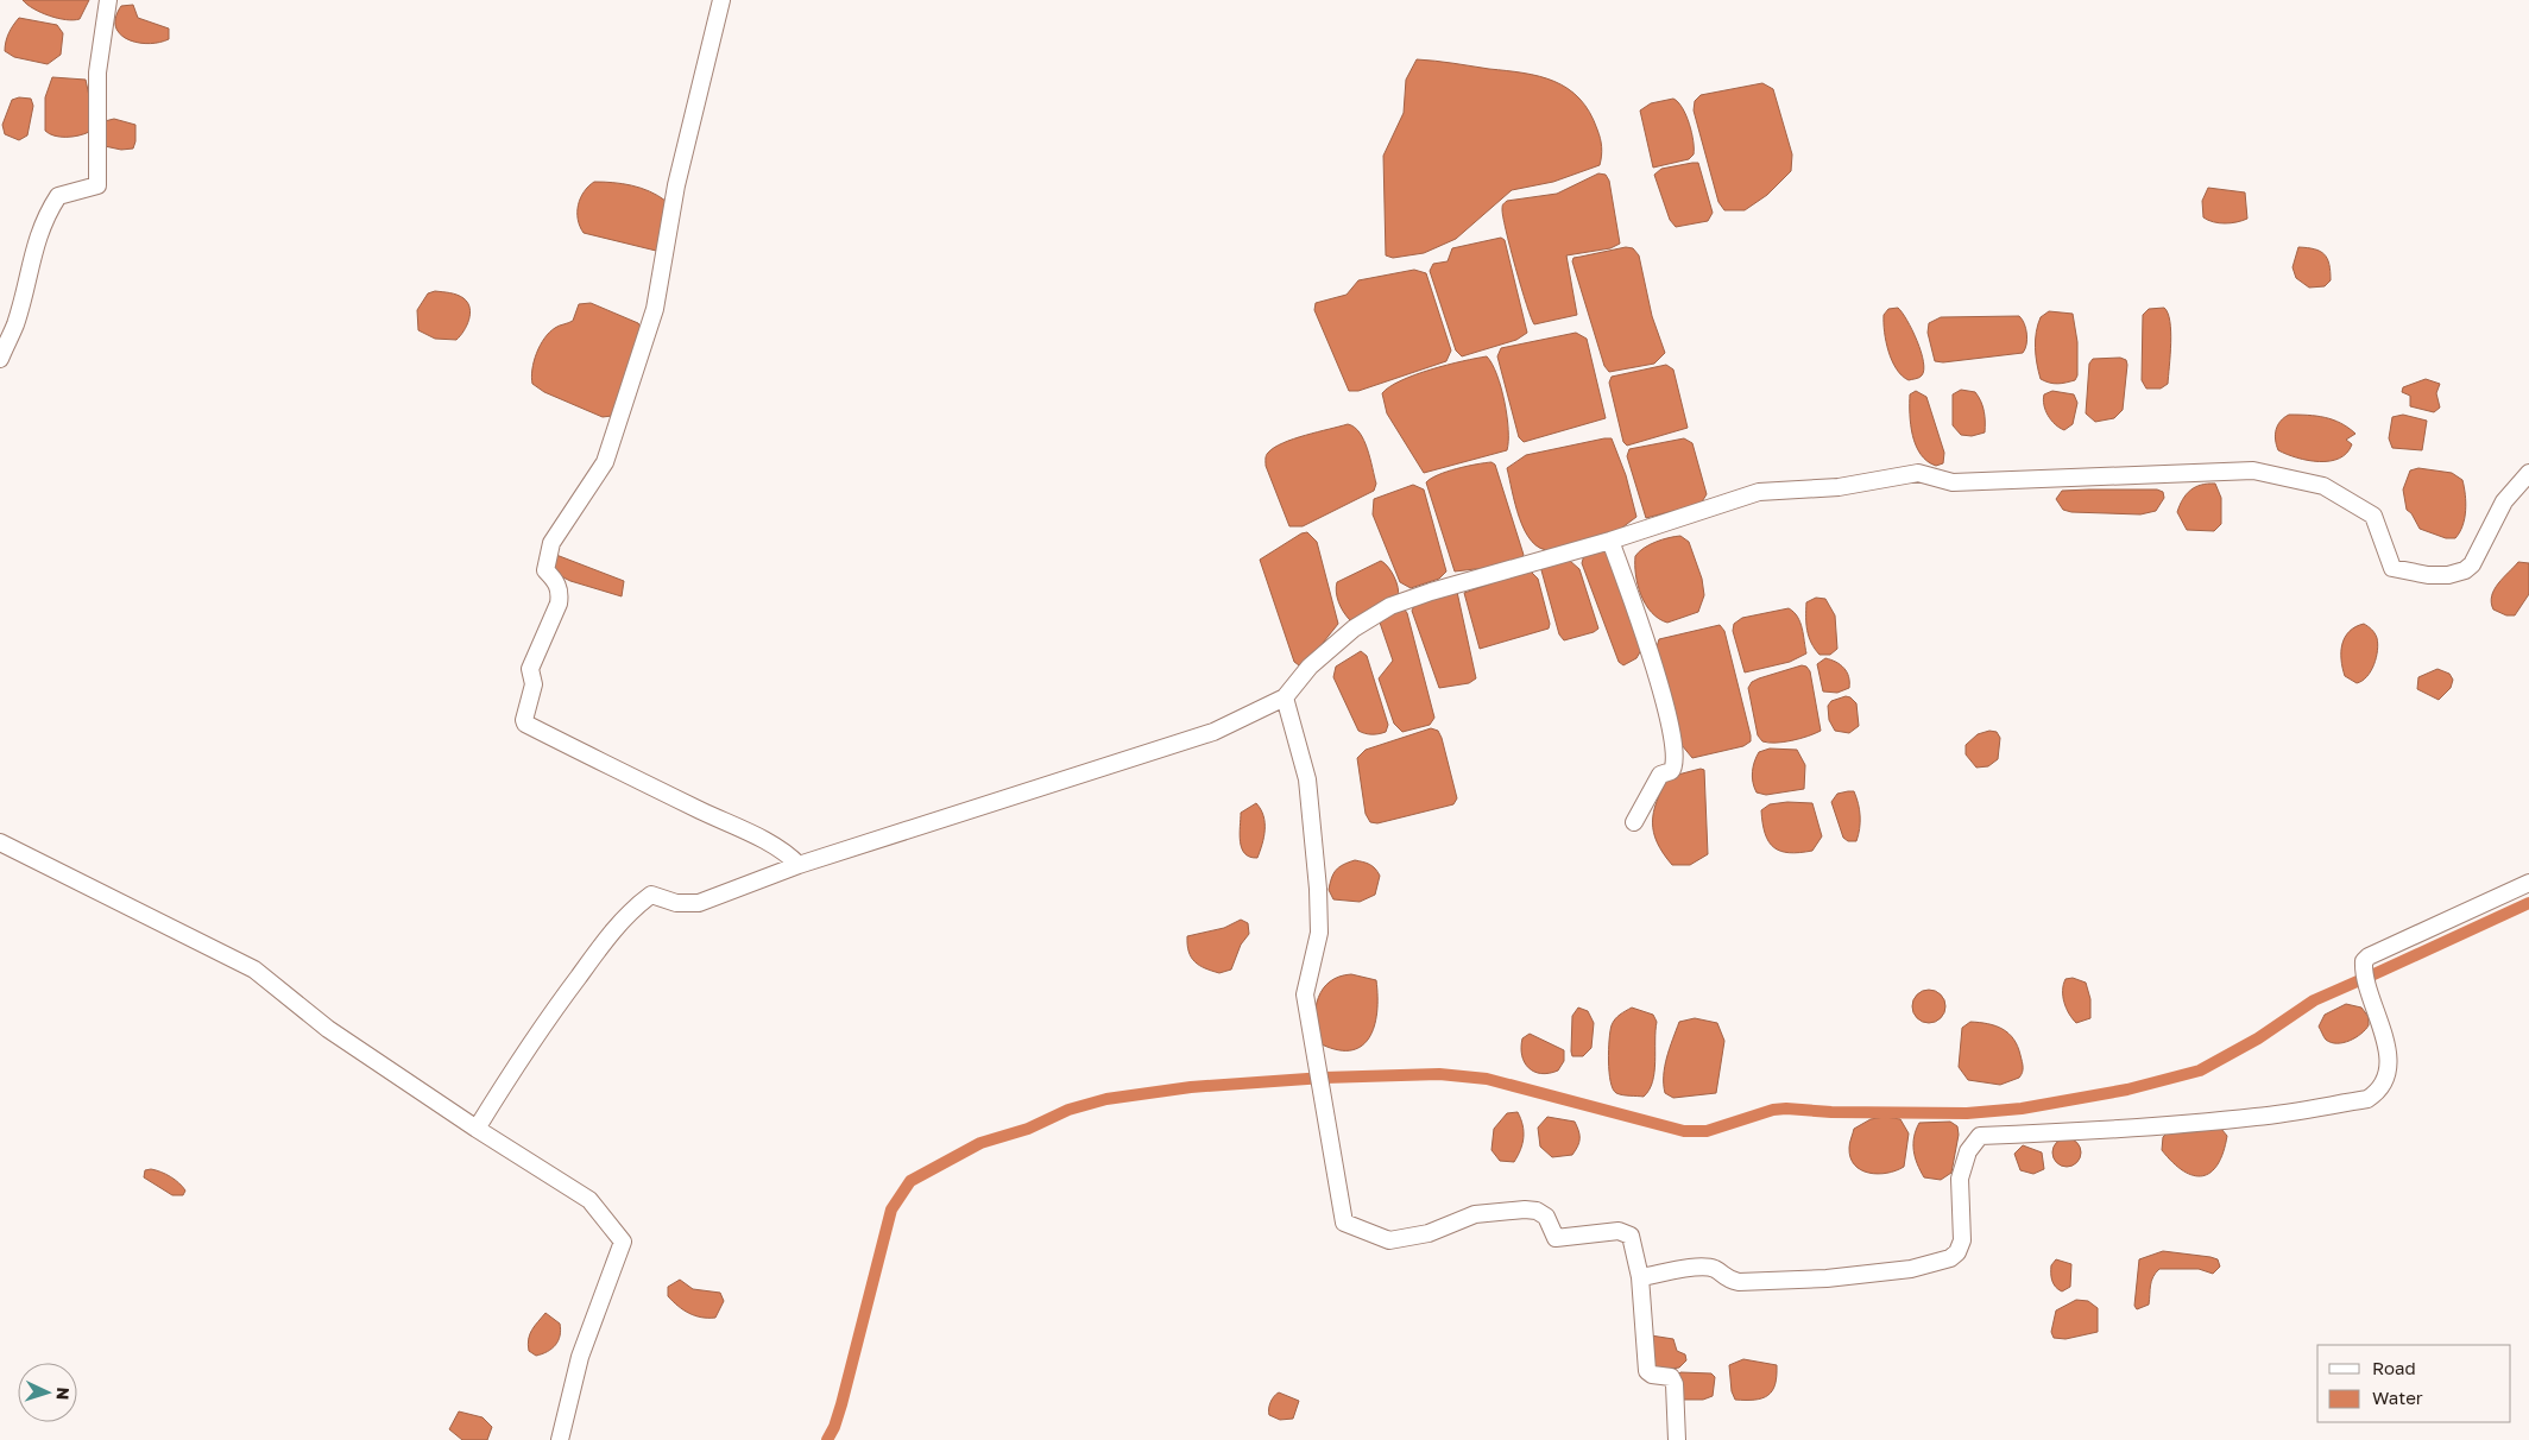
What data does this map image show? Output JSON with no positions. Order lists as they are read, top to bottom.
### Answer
{
  "legend": ["Road", "Water"],
  "north": "right"
}
